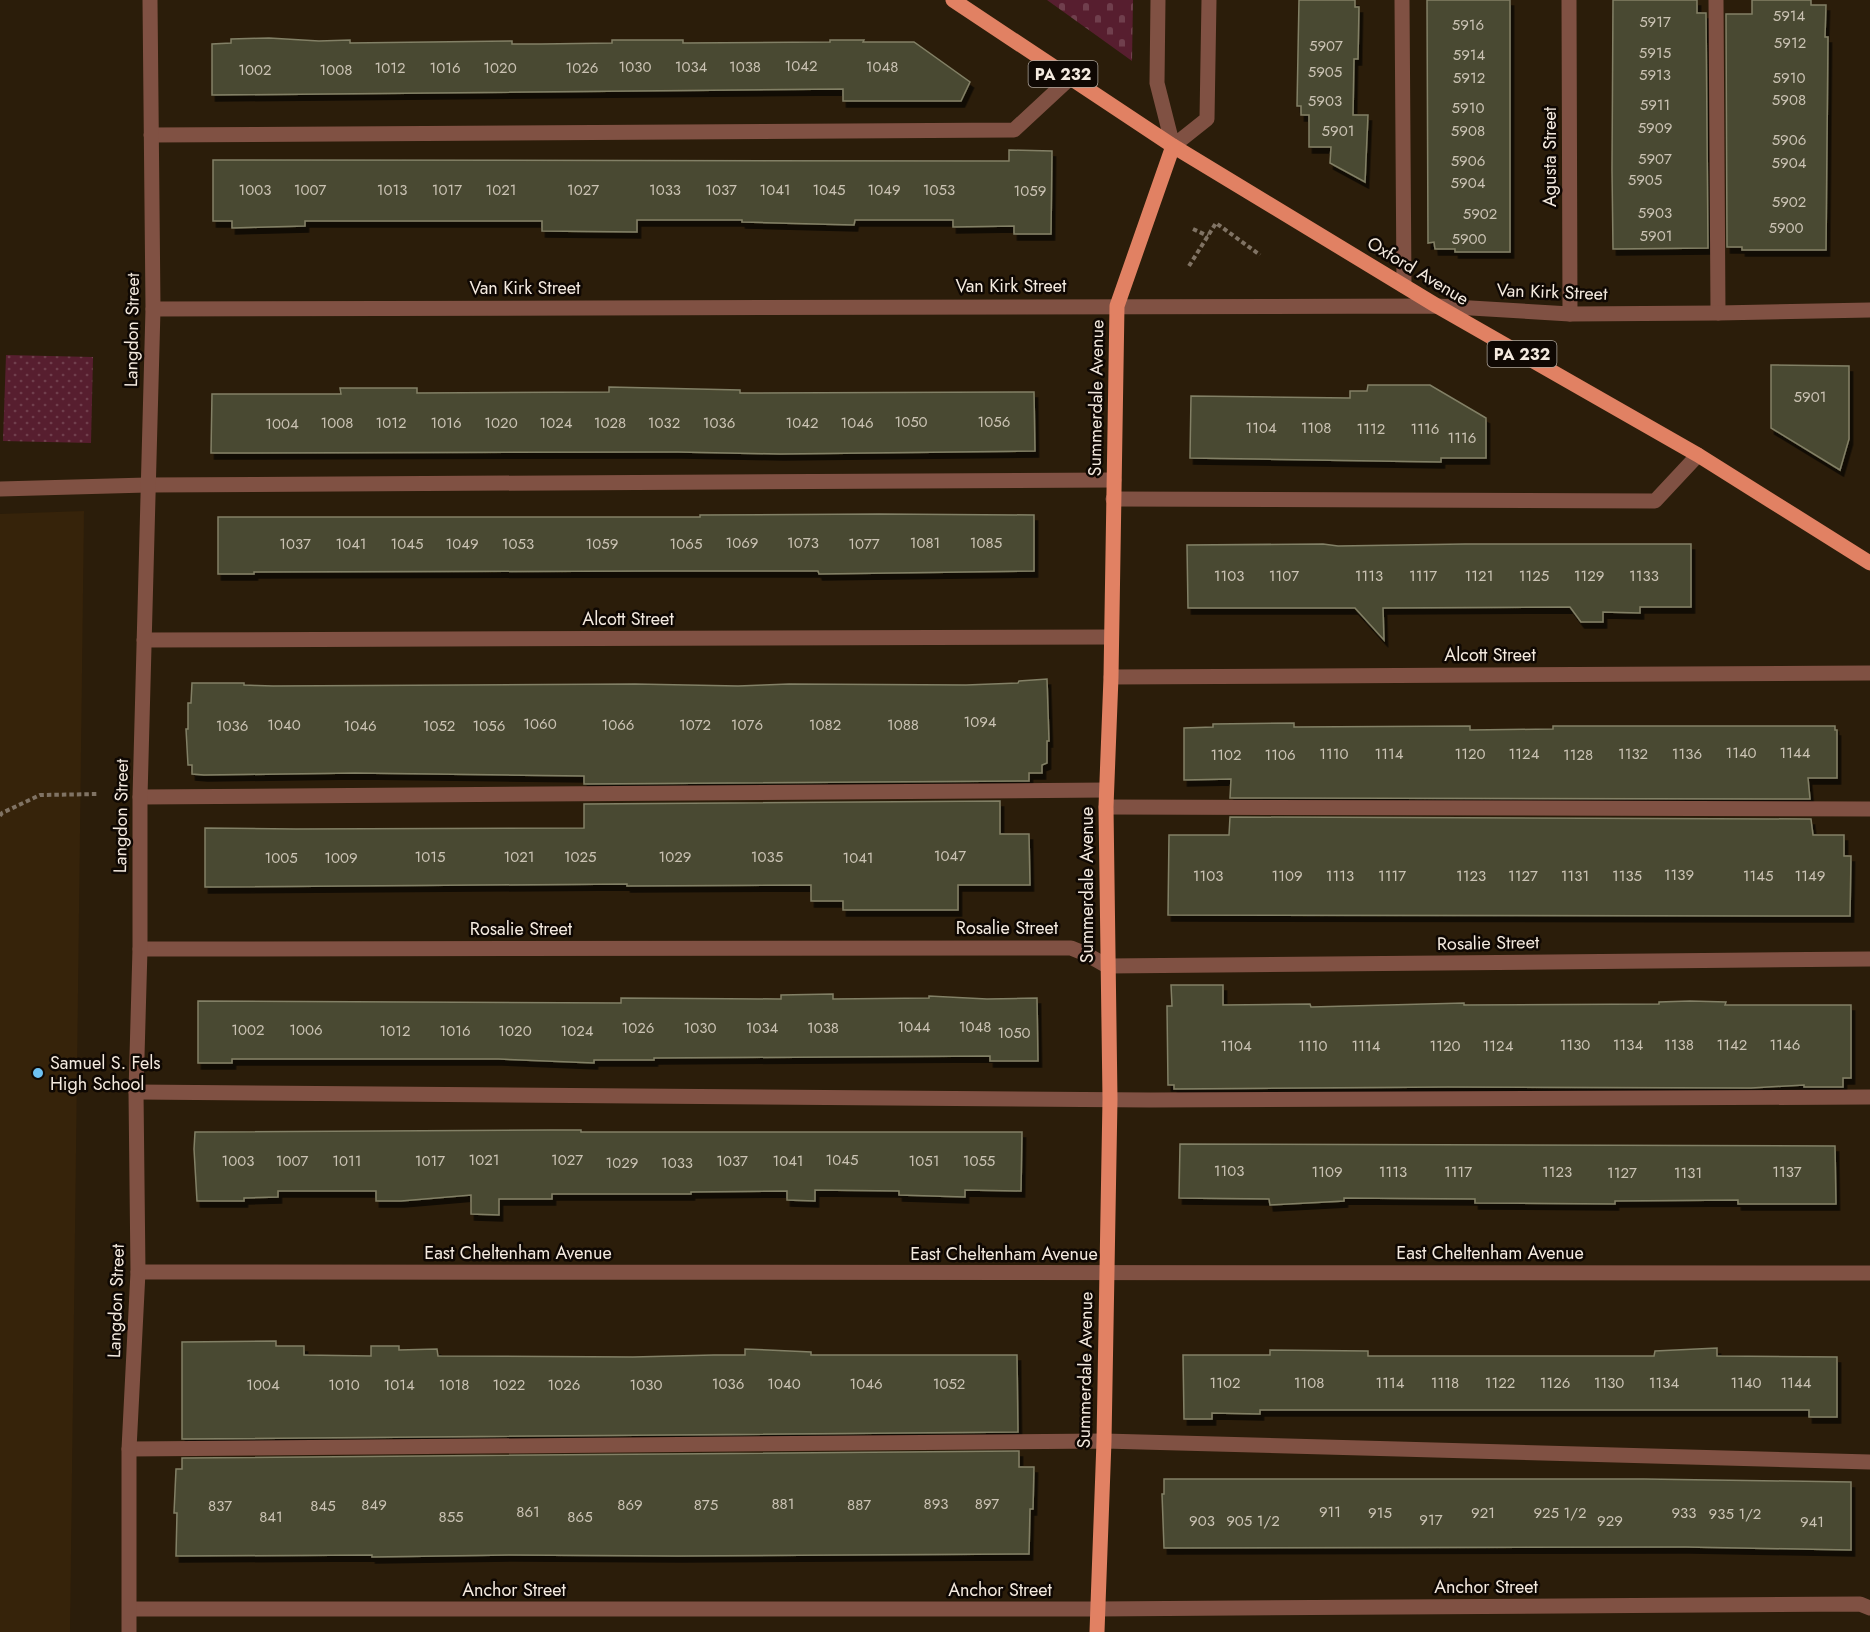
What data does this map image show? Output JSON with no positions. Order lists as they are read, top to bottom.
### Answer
{
  "streets": {
    "main road": ["PA 232", "Oxford Avenue", "Summerdale Avenue"],
    "street": [
      "Agusta Street",
      "Van Kirk Street",
      "Langdon Street",
      "Alcott Street",
      "Rosalie Street",
      "East Cheltenham Avenue",
      "Anchor Street"
    ]
  },
  "crossings": [
    ["Agusta Street", "Van Kirk Street"],
    ["Oxford Avenue", "Van Kirk Street"],
    ["Oxford Avenue", "Summerdale Avenue"],
    ["Van Kirk Street", "Langdon Street"],
    ["Van Kirk Street", "Summerdale Avenue"],
    ["Langdon Street", "Alcott Street"],
    ["Langdon Street", "Rosalie Street"],
    ["Langdon Street", "East Cheltenham Avenue"],
    ["Langdon Street", "Anchor Street"],
    ["Summerdale Avenue", "Alcott Street"],
    ["Summerdale Avenue", "Rosalie Street"],
    ["Summerdale Avenue", "East Cheltenham Avenue"],
    ["Summerdale Avenue", "Anchor Street"]
  ],
  "places": ["Samuel S. Fels High School"],
  "house_numbers": [
    "5914",
    "5917",
    "5916",
    "5912",
    "5907",
    "5915",
    "5914",
    "1042",
    "1030",
    "1034",
    "1038",
    "1048",
    "1012",
    "1016",
    "1020",
    "1026",
    "1002",
    "1008",
    "5905",
    "5913",
    "5912",
    "5910",
    "5908",
    "5903",
    "5911",
    "5910",
    "5909",
    "5901",
    "5908",
    "5906",
    "5907",
    "5906",
    "5904",
    "5905",
    "5904",
    "1003",
    "1007",
    "1013",
    "1017",
    "1021",
    "1027",
    "1033",
    "1037",
    "1041",
    "1045",
    "1049",
    "1053",
    "1059",
    "5902",
    "5903",
    "5902",
    "5900",
    "5901",
    "5900",
    "5901",
    "1050",
    "1056",
    "1008",
    "1012",
    "1016",
    "1020",
    "1024",
    "1028",
    "1032",
    "1036",
    "1042",
    "1046",
    "1004",
    "1104",
    "1108",
    "1112",
    "1116",
    "1116",
    "1069",
    "1073",
    "1081",
    "1085",
    "1037",
    "1041",
    "1045",
    "1049",
    "1053",
    "1059",
    "1065",
    "1077",
    "1103",
    "1107",
    "1113",
    "1117",
    "1121",
    "1125",
    "1129",
    "1133",
    "1094",
    "1060",
    "1040",
    "1066",
    "1072",
    "1076",
    "1082",
    "1088",
    "1036",
    "1046",
    "1052",
    "1056",
    "1140",
    "1144",
    "1110",
    "1114",
    "1120",
    "1124",
    "1132",
    "1136",
    "1102",
    "1106",
    "1128",
    "1047",
    "1015",
    "1021",
    "1025",
    "1029",
    "1035",
    "1005",
    "1009",
    "1041",
    "1139",
    "1103",
    "1109",
    "1113",
    "1117",
    "1123",
    "1127",
    "1131",
    "1135",
    "1145",
    "1149",
    "1044",
    "1048",
    "1026",
    "1030",
    "1034",
    "1038",
    "1002",
    "1006",
    "1012",
    "1016",
    "1020",
    "1024",
    "1050",
    "1130",
    "1134",
    "1138",
    "1142",
    "1146",
    "1104",
    "1110",
    "1114",
    "1120",
    "1124",
    "1021",
    "1027",
    "1045",
    "1003",
    "1007",
    "1011",
    "1017",
    "1037",
    "1041",
    "1051",
    "1055",
    "1029",
    "1033",
    "1103",
    "1109",
    "1113",
    "1117",
    "1123",
    "1137",
    "1127",
    "1131",
    "1102",
    "1108",
    "1114",
    "1118",
    "1122",
    "1126",
    "1130",
    "1134",
    "1140",
    "1144",
    "1036",
    "1040",
    "1046",
    "1052",
    "1004",
    "1010",
    "1014",
    "1018",
    "1022",
    "1026",
    "1030",
    "881",
    "893",
    "897",
    "849",
    "869",
    "875",
    "887",
    "837",
    "845",
    "861",
    "911",
    "915",
    "921",
    "925 1/2",
    "933",
    "935 1/2",
    "841",
    "855",
    "865",
    "917",
    "903",
    "905 1/2",
    "929",
    "941"
  ]
}
